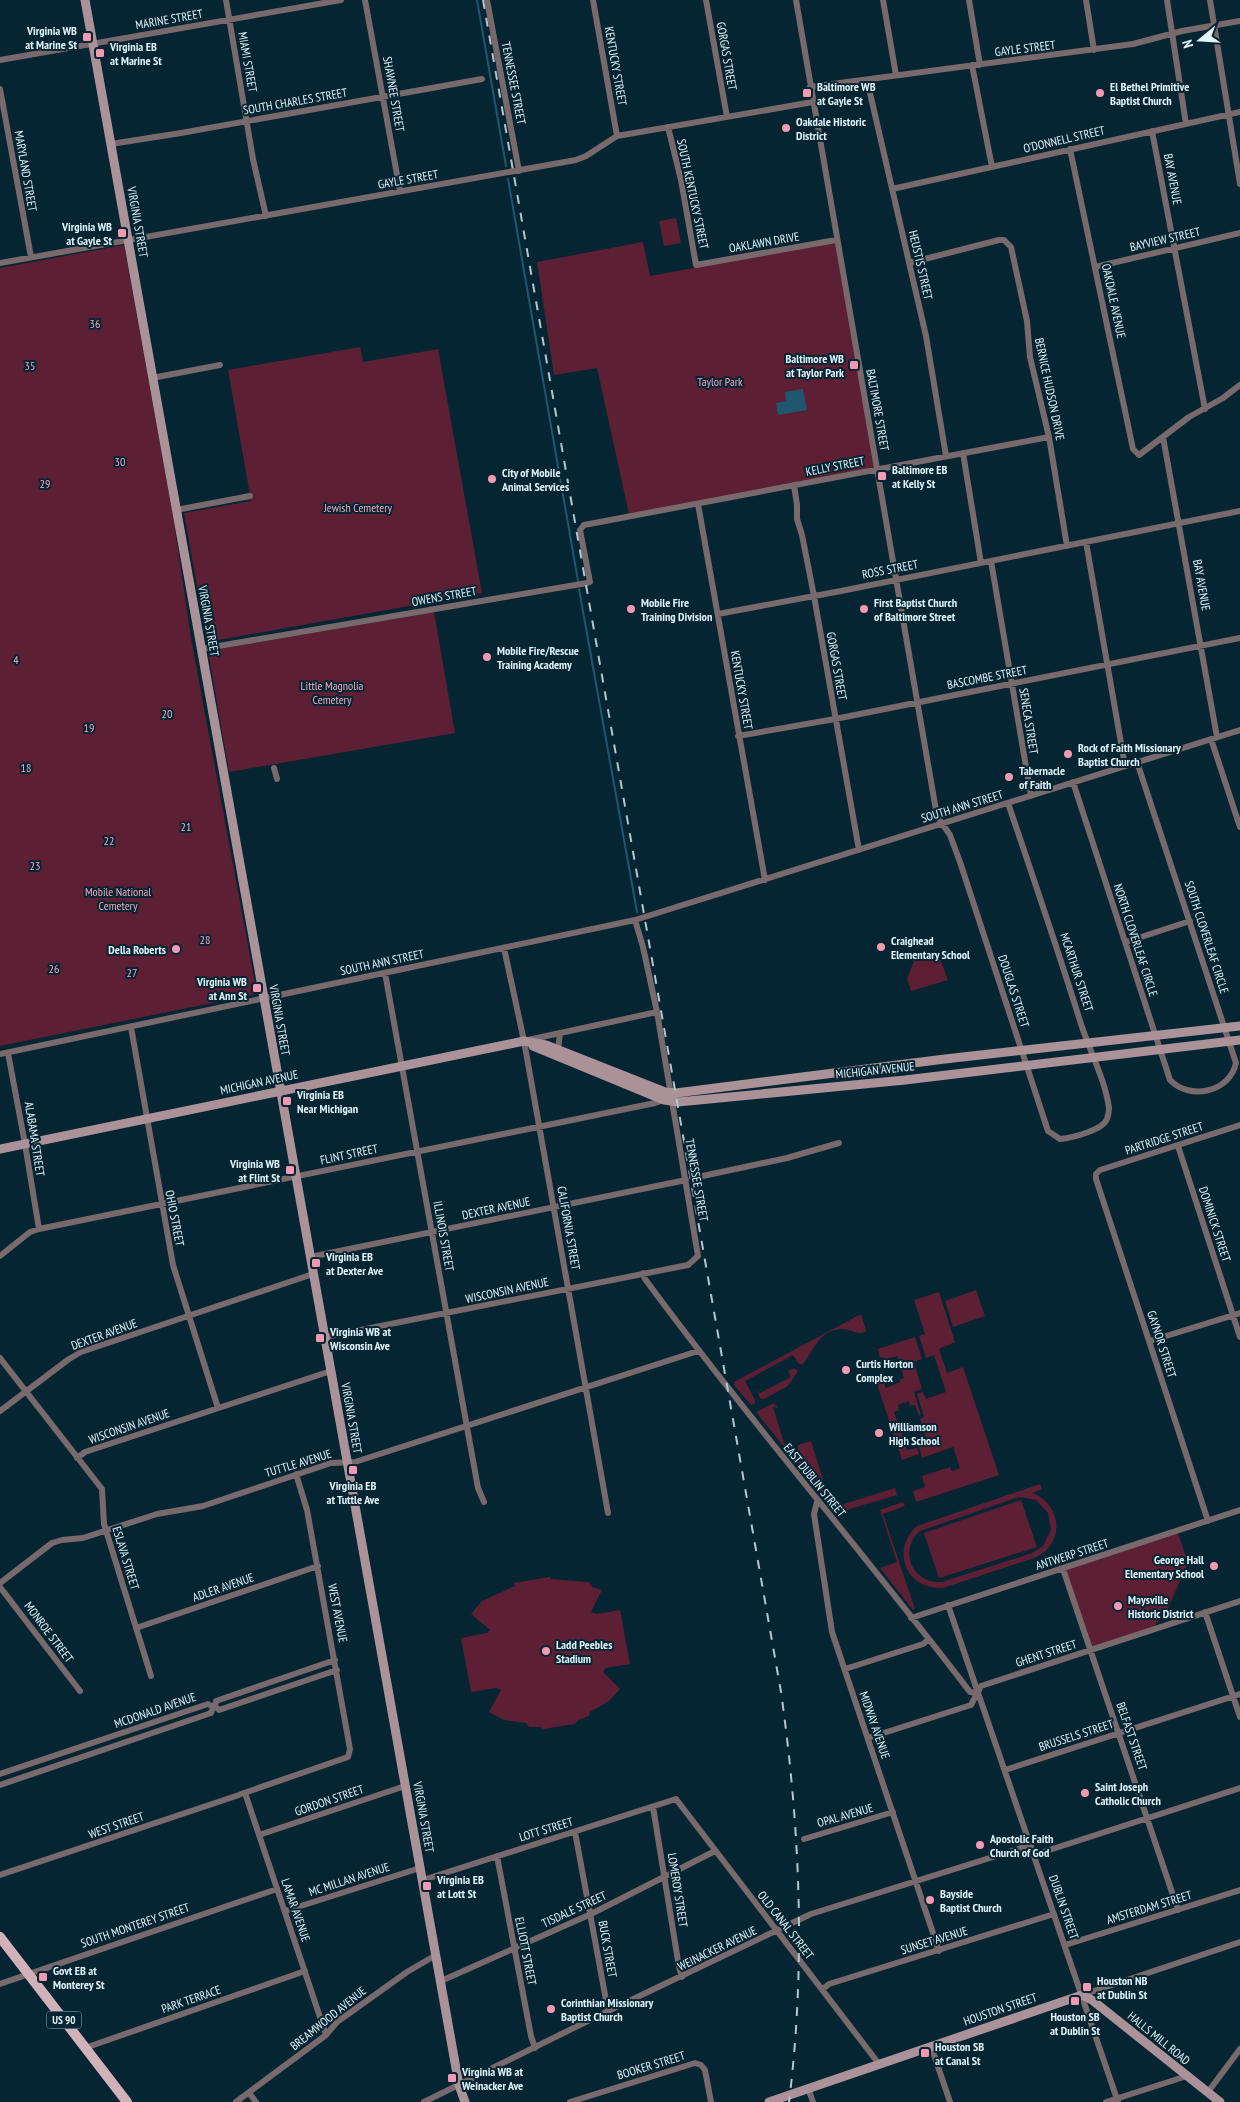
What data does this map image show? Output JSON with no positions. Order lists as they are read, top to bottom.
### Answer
{
  "streets": {
    "main road": ["US 90"],
    "street": [
      "MARINE STREET",
      "GAYLE STREET",
      "GORGAS STREET",
      "MIAMI STREET",
      "KENTUCKY STREET",
      "TENNESSEE STREET",
      "SHAWNEE STREET",
      "SOUTH CHARLES STREET",
      "O'DONNELL STREET",
      "MARYLAND STREET",
      "BAY AVENUE",
      "SOUTH KENTUCKY STREET",
      "VIRGINIA STREET",
      "BAYVIEW STREET",
      "OAKLAWN DRIVE",
      "HEUSTIS STREET",
      "OAKDALE AVENUE",
      "BERNICE HUDSON DRIVE",
      "BALTIMORE STREET",
      "KELLY STREET",
      "ROSS STREET",
      "OWENS STREET",
      "BASCOMBE STREET",
      "SENECA STREET",
      "SOUTH ANN STREET",
      "SOUTH CLOVERLEAF CIRCLE",
      "NORTH CLOVERLEAF CIRCLE",
      "MCARTHUR STREET",
      "DOUGLAS STREET",
      "MICHIGAN AVENUE",
      "PARTRIDGE STREET",
      "ALABAMA STREET",
      "FLINT STREET",
      "DEXTER AVENUE",
      "OHIO STREET",
      "DOMINICK STREET",
      "CALIFORNIA STREET",
      "ILLINOIS STREET",
      "WISCONSIN AVENUE",
      "GAYNOR STREET",
      "TUTTLE AVENUE",
      "EAST DUBLIN STREET",
      "ANTWERP STREET",
      "ESLAVA STREET",
      "ADLER AVENUE",
      "WEST AVENUE",
      "MONROE STREET",
      "GHENT STREET",
      "MCDONALD AVENUE",
      "MIDWAY AVENUE",
      "BRUSSELS STREET",
      "BELFAST STREET",
      "GORDON STREET",
      "OPAL AVENUE",
      "WEST STREET",
      "LOTT STREET",
      "MC MILLAN AVENUE",
      "LOMEROY STREET",
      "DUBLIN STREET",
      "AMSTERDAM STREET",
      "TISDALE STREET",
      "LAMAR AVENUE",
      "SOUTH MONTEREY STREET",
      "OLD CANAL STREET",
      "SUNSET AVENUE",
      "WEINACKER AVENUE",
      "BUCK STREET",
      "ELLIOTT STREET",
      "PARK TERRACE",
      "HOUSTON STREET",
      "BREAMWOOD AVENUE",
      "HALLS MILL ROAD",
      "BOOKER STREET"
    ]
  },
  "crossings": [
    ["MARINE STREET", "MIAMI STREET"],
    ["MARINE STREET", "VIRGINIA STREET"],
    ["GAYLE STREET", "GORGAS STREET"],
    ["GAYLE STREET", "MIAMI STREET"],
    ["GAYLE STREET", "KENTUCKY STREET"],
    ["GAYLE STREET", "TENNESSEE STREET"],
    ["GAYLE STREET", "SHAWNEE STREET"],
    ["GAYLE STREET", "MARYLAND STREET"],
    ["GAYLE STREET", "SOUTH KENTUCKY STREET"],
    ["GAYLE STREET", "VIRGINIA STREET"],
    ["GAYLE STREET", "HEUSTIS STREET"],
    ["GAYLE STREET", "BALTIMORE STREET"],
    ["GORGAS STREET", "KELLY STREET"],
    ["GORGAS STREET", "ROSS STREET"],
    ["GORGAS STREET", "BASCOMBE STREET"],
    ["GORGAS STREET", "SOUTH ANN STREET"],
    ["MIAMI STREET", "SOUTH CHARLES STREET"],
    ["KENTUCKY STREET", "KELLY STREET"],
    ["KENTUCKY STREET", "ROSS STREET"],
    ["KENTUCKY STREET", "BASCOMBE STREET"],
    ["KENTUCKY STREET", "SOUTH ANN STREET"],
    ["TENNESSEE STREET", "SOUTH ANN STREET"],
    ["TENNESSEE STREET", "MICHIGAN AVENUE"],
    ["TENNESSEE STREET", "FLINT STREET"],
    ["TENNESSEE STREET", "DEXTER AVENUE"],
    ["TENNESSEE STREET", "WISCONSIN AVENUE"],
    ["SHAWNEE STREET", "SOUTH CHARLES STREET"],
    ["SOUTH CHARLES STREET", "VIRGINIA STREET"],
    ["O'DONNELL STREET", "BAY AVENUE"],
    ["O'DONNELL STREET", "HEUSTIS STREET"],
    ["O'DONNELL STREET", "OAKDALE AVENUE"],
    ["BAY AVENUE", "BAYVIEW STREET"],
    ["BAY AVENUE", "OAKDALE AVENUE"],
    ["BAY AVENUE", "BASCOMBE STREET"],
    ["BAY AVENUE", "SOUTH ANN STREET"],
    ["SOUTH KENTUCKY STREET", "OAKLAWN DRIVE"],
    ["VIRGINIA STREET", "OWENS STREET"],
    ["VIRGINIA STREET", "SOUTH ANN STREET"],
    ["VIRGINIA STREET", "MICHIGAN AVENUE"],
    ["VIRGINIA STREET", "FLINT STREET"],
    ["VIRGINIA STREET", "DEXTER AVENUE"],
    ["VIRGINIA STREET", "WISCONSIN AVENUE"],
    ["VIRGINIA STREET", "TUTTLE AVENUE"],
    ["VIRGINIA STREET", "GORDON STREET"],
    ["VIRGINIA STREET", "LOTT STREET"],
    ["VIRGINIA STREET", "MC MILLAN AVENUE"],
    ["VIRGINIA STREET", "TISDALE STREET"],
    ["VIRGINIA STREET", "WEINACKER AVENUE"],
    ["VIRGINIA STREET", "BREAMWOOD AVENUE"],
    ["BAYVIEW STREET", "OAKDALE AVENUE"],
    ["OAKLAWN DRIVE", "BALTIMORE STREET"],
    ["HEUSTIS STREET", "BERNICE HUDSON DRIVE"],
    ["HEUSTIS STREET", "KELLY STREET"],
    ["BERNICE HUDSON DRIVE", "KELLY STREET"],
    ["BERNICE HUDSON DRIVE", "ROSS STREET"],
    ["BALTIMORE STREET", "KELLY STREET"],
    ["BALTIMORE STREET", "ROSS STREET"],
    ["BALTIMORE STREET", "BASCOMBE STREET"],
    ["BALTIMORE STREET", "SOUTH ANN STREET"],
    ["BALTIMORE STREET", "DOUGLAS STREET"],
    ["KELLY STREET", "OWENS STREET"],
    ["ROSS STREET", "SENECA STREET"],
    ["BASCOMBE STREET", "SENECA STREET"],
    ["SENECA STREET", "SOUTH ANN STREET"],
    ["SOUTH ANN STREET", "SOUTH CLOVERLEAF CIRCLE"],
    ["SOUTH ANN STREET", "NORTH CLOVERLEAF CIRCLE"],
    ["SOUTH ANN STREET", "MCARTHUR STREET"],
    ["SOUTH ANN STREET", "DOUGLAS STREET"],
    ["SOUTH ANN STREET", "ALABAMA STREET"],
    ["SOUTH ANN STREET", "OHIO STREET"],
    ["SOUTH ANN STREET", "CALIFORNIA STREET"],
    ["SOUTH ANN STREET", "ILLINOIS STREET"],
    ["SOUTH CLOVERLEAF CIRCLE", "NORTH CLOVERLEAF CIRCLE"],
    ["SOUTH CLOVERLEAF CIRCLE", "MICHIGAN AVENUE"],
    ["NORTH CLOVERLEAF CIRCLE", "MICHIGAN AVENUE"],
    ["MCARTHUR STREET", "DOUGLAS STREET"],
    ["MCARTHUR STREET", "MICHIGAN AVENUE"],
    ["DOUGLAS STREET", "MICHIGAN AVENUE"],
    ["MICHIGAN AVENUE", "ALABAMA STREET"],
    ["MICHIGAN AVENUE", "FLINT STREET"],
    ["MICHIGAN AVENUE", "OHIO STREET"],
    ["MICHIGAN AVENUE", "CALIFORNIA STREET"],
    ["MICHIGAN AVENUE", "ILLINOIS STREET"],
    ["PARTRIDGE STREET", "DOMINICK STREET"],
    ["PARTRIDGE STREET", "GAYNOR STREET"],
    ["ALABAMA STREET", "FLINT STREET"],
    ["FLINT STREET", "OHIO STREET"],
    ["FLINT STREET", "CALIFORNIA STREET"],
    ["FLINT STREET", "ILLINOIS STREET"],
    ["DEXTER AVENUE", "OHIO STREET"],
    ["DEXTER AVENUE", "CALIFORNIA STREET"],
    ["DEXTER AVENUE", "ILLINOIS STREET"],
    ["DEXTER AVENUE", "ESLAVA STREET"],
    ["OHIO STREET", "WISCONSIN AVENUE"],
    ["CALIFORNIA STREET", "WISCONSIN AVENUE"],
    ["CALIFORNIA STREET", "TUTTLE AVENUE"],
    ["ILLINOIS STREET", "WISCONSIN AVENUE"],
    ["ILLINOIS STREET", "TUTTLE AVENUE"],
    ["WISCONSIN AVENUE", "EAST DUBLIN STREET"],
    ["WISCONSIN AVENUE", "ESLAVA STREET"],
    ["GAYNOR STREET", "ANTWERP STREET"],
    ["TUTTLE AVENUE", "EAST DUBLIN STREET"],
    ["TUTTLE AVENUE", "ESLAVA STREET"],
    ["TUTTLE AVENUE", "WEST AVENUE"],
    ["TUTTLE AVENUE", "MONROE STREET"],
    ["EAST DUBLIN STREET", "ANTWERP STREET"],
    ["EAST DUBLIN STREET", "GHENT STREET"],
    ["EAST DUBLIN STREET", "MIDWAY AVENUE"],
    ["EAST DUBLIN STREET", "DUBLIN STREET"],
    ["ANTWERP STREET", "BELFAST STREET"],
    ["ANTWERP STREET", "DUBLIN STREET"],
    ["ESLAVA STREET", "ADLER AVENUE"],
    ["ADLER AVENUE", "WEST AVENUE"],
    ["WEST AVENUE", "MCDONALD AVENUE"],
    ["WEST AVENUE", "WEST STREET"],
    ["GHENT STREET", "MIDWAY AVENUE"],
    ["GHENT STREET", "BELFAST STREET"],
    ["GHENT STREET", "DUBLIN STREET"],
    ["MIDWAY AVENUE", "OPAL AVENUE"],
    ["MIDWAY AVENUE", "SUNSET AVENUE"],
    ["MIDWAY AVENUE", "WEINACKER AVENUE"],
    ["BRUSSELS STREET", "BELFAST STREET"],
    ["BRUSSELS STREET", "DUBLIN STREET"],
    ["BELFAST STREET", "AMSTERDAM STREET"],
    ["GORDON STREET", "LAMAR AVENUE"],
    ["WEST STREET", "LAMAR AVENUE"],
    ["LOTT STREET", "LOMEROY STREET"],
    ["LOTT STREET", "OLD CANAL STREET"],
    ["LOTT STREET", "BUCK STREET"],
    ["LOTT STREET", "ELLIOTT STREET"],
    ["MC MILLAN AVENUE", "LAMAR AVENUE"],
    ["LOMEROY STREET", "TISDALE STREET"],
    ["LOMEROY STREET", "WEINACKER AVENUE"],
    ["DUBLIN STREET", "AMSTERDAM STREET"],
    ["DUBLIN STREET", "SUNSET AVENUE"],
    ["DUBLIN STREET", "WEINACKER AVENUE"],
    ["DUBLIN STREET", "HOUSTON STREET"],
    ["DUBLIN STREET", "HALLS MILL ROAD"],
    ["TISDALE STREET", "OLD CANAL STREET"],
    ["TISDALE STREET", "BUCK STREET"],
    ["TISDALE STREET", "ELLIOTT STREET"],
    ["LAMAR AVENUE", "SOUTH MONTEREY STREET"],
    ["LAMAR AVENUE", "PARK TERRACE"],
    ["LAMAR AVENUE", "BREAMWOOD AVENUE"],
    ["SOUTH MONTEREY STREET", "US 90"],
    ["OLD CANAL STREET", "SUNSET AVENUE"],
    ["OLD CANAL STREET", "WEINACKER AVENUE"],
    ["OLD CANAL STREET", "HOUSTON STREET"],
    ["WEINACKER AVENUE", "BUCK STREET"],
    ["WEINACKER AVENUE", "ELLIOTT STREET"],
    ["PARK TERRACE", "US 90"],
    ["HOUSTON STREET", "HALLS MILL ROAD"]
  ],
  "parks": [
    "36",
    "35",
    "Taylor Park",
    "30",
    "29",
    "Jewish Cemetery",
    "4",
    "Little Magnolia Cemetery",
    "20",
    "19",
    "18",
    "21",
    "22",
    "23",
    "Mobile National Cemetery",
    "28",
    "26",
    "27"
  ],
  "places": {
    "transit": [
      "Virginia WB at Marine St",
      "Virginia EB at Marine St",
      "Baltimore WB at Gayle St",
      "Virginia WB at Gayle St",
      "Baltimore WB at Taylor Park",
      "Baltimore EB at Kelly St",
      "Virginia WB at Ann St",
      "Virginia EB Near Michigan",
      "Virginia WB at Flint St",
      "Virginia EB at Dexter Ave",
      "Virginia WB at Wisconsin Ave",
      "Virginia EB at Tuttle Ave",
      "Virginia EB at Lott St",
      "Govt EB at Monterey St",
      "Houston NB at Dublin St",
      "Houston SB at Dublin St",
      "Houston SB at Canal St",
      "Virginia WB at Weinacker Ave"
    ],
    "other": [
      "El Bethel Primitive Baptist Church",
      "Oakdale Historic District",
      "City of Mobile Animal Services",
      "Mobile Fire Training Division",
      "First Baptist Church of Baltimore Street",
      "Mobile Fire/Rescue Training Academy",
      "Rock of Faith Missionary Baptist Church",
      "Tabernacle of Faith",
      "Craighead Elementary School",
      "Della Roberts",
      "Curtis Horton Complex",
      "Williamson High School",
      "George Hall Elementary School",
      "Maysville Historic District",
      "Ladd Peebles Stadium",
      "Saint Joseph Catholic Church",
      "Apostolic Faith Church of God",
      "Bayside Baptist Church",
      "Corinthian Missionary Baptist Church"
    ]
  },
  "north": "left"
}
